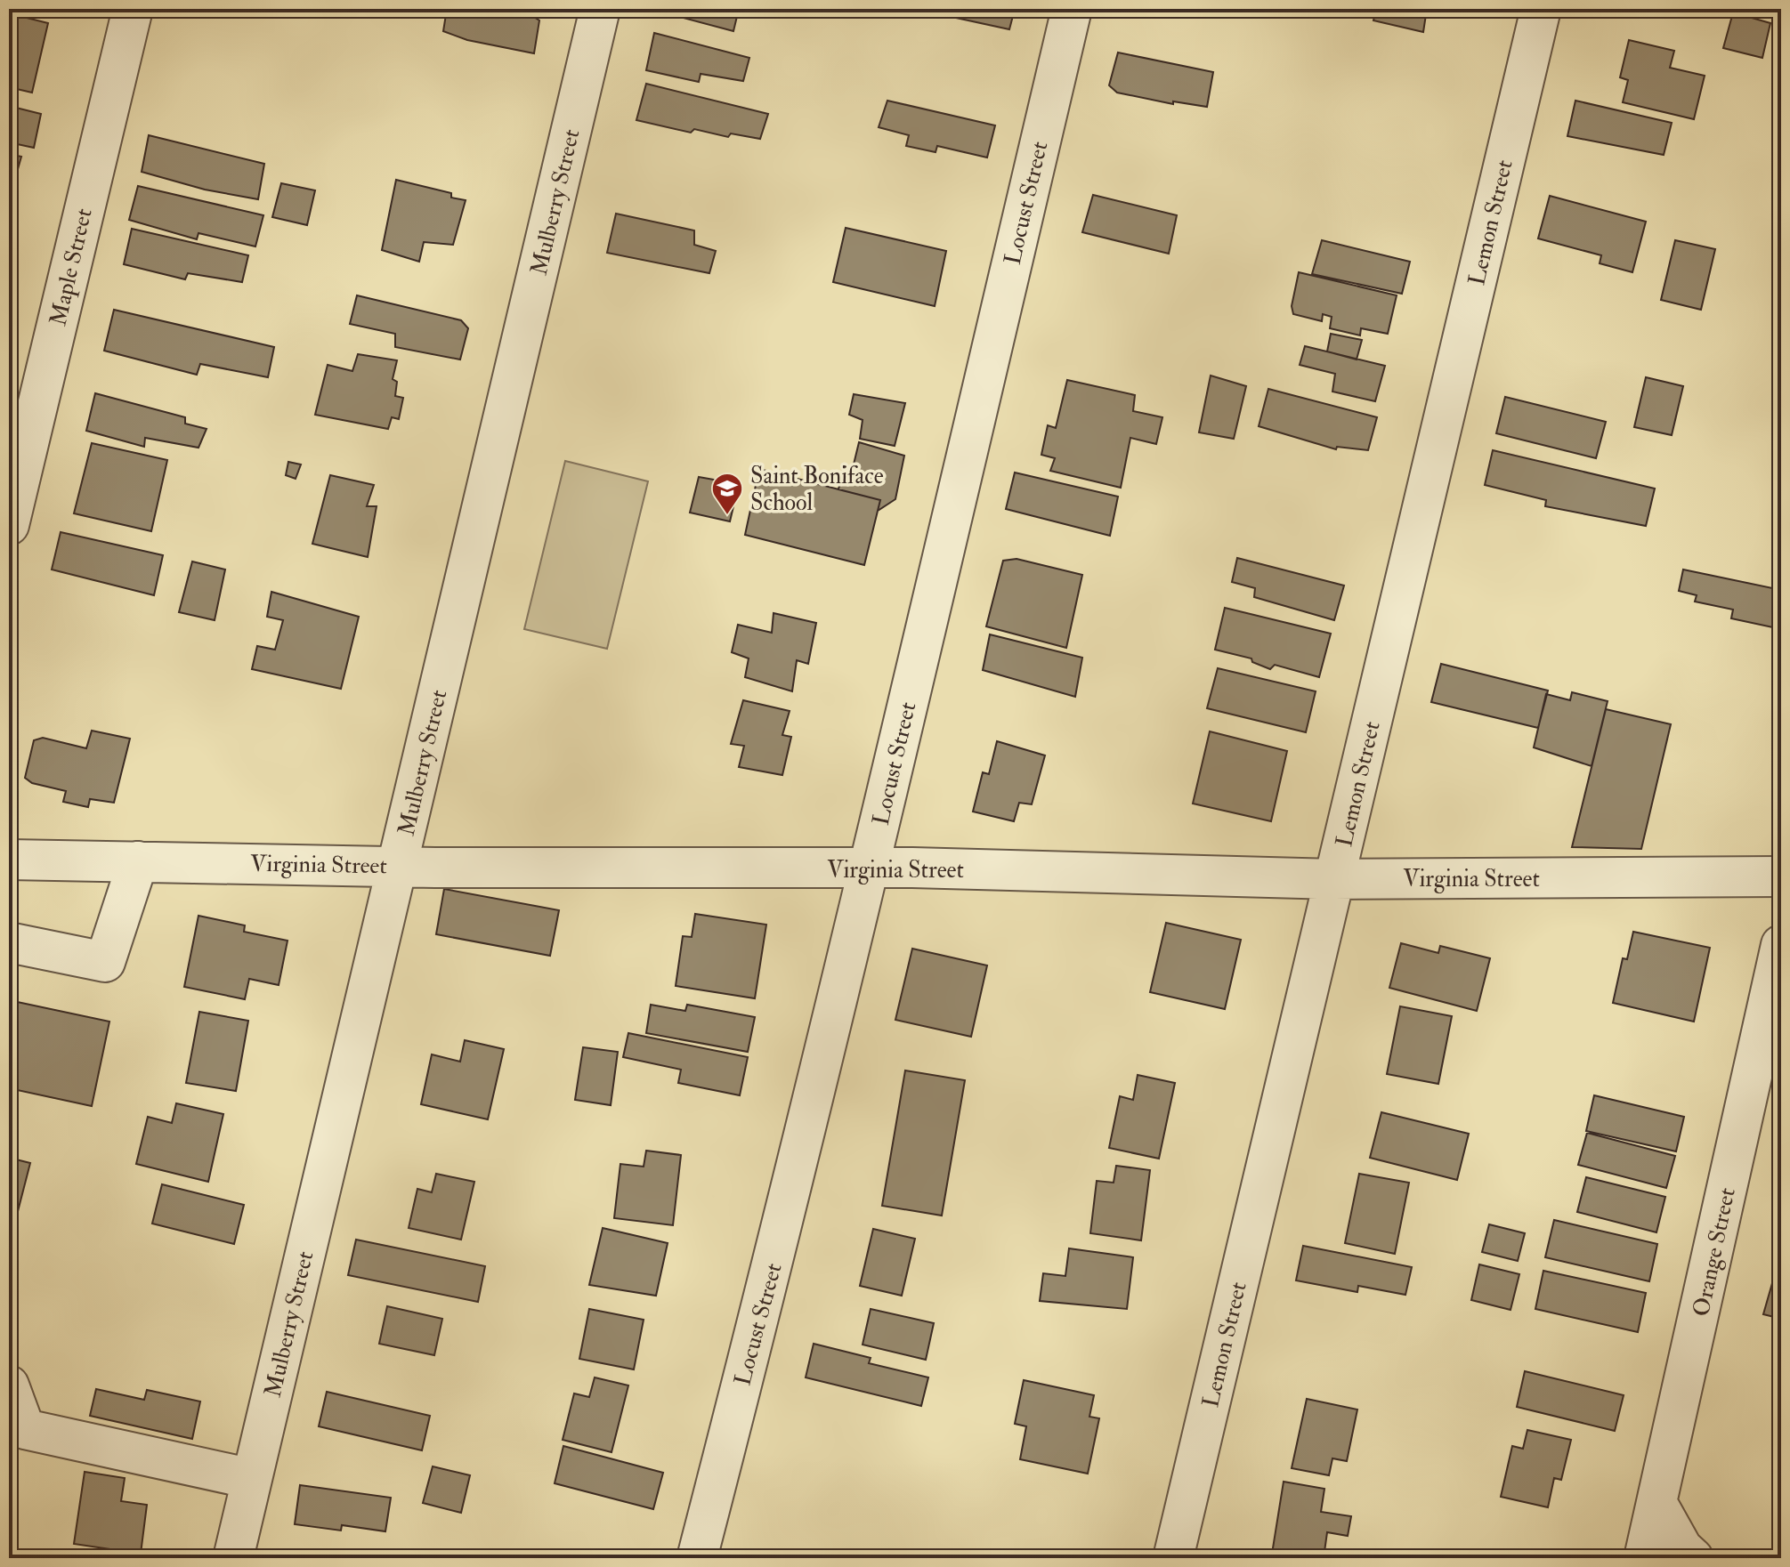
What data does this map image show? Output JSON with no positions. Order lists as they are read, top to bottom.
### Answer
{
  "streets": {
    "street": [
      "Mulberry Street",
      "Locust Street",
      "Lemon Street",
      "Maple Street",
      "Virginia Street",
      "Orange Street"
    ]
  },
  "crossings": [
    ["Mulberry Street", "Virginia Street"],
    ["Locust Street", "Virginia Street"],
    ["Lemon Street", "Virginia Street"]
  ],
  "places": {
    "school or university": ["Saint Boniface School"]
  }
}
